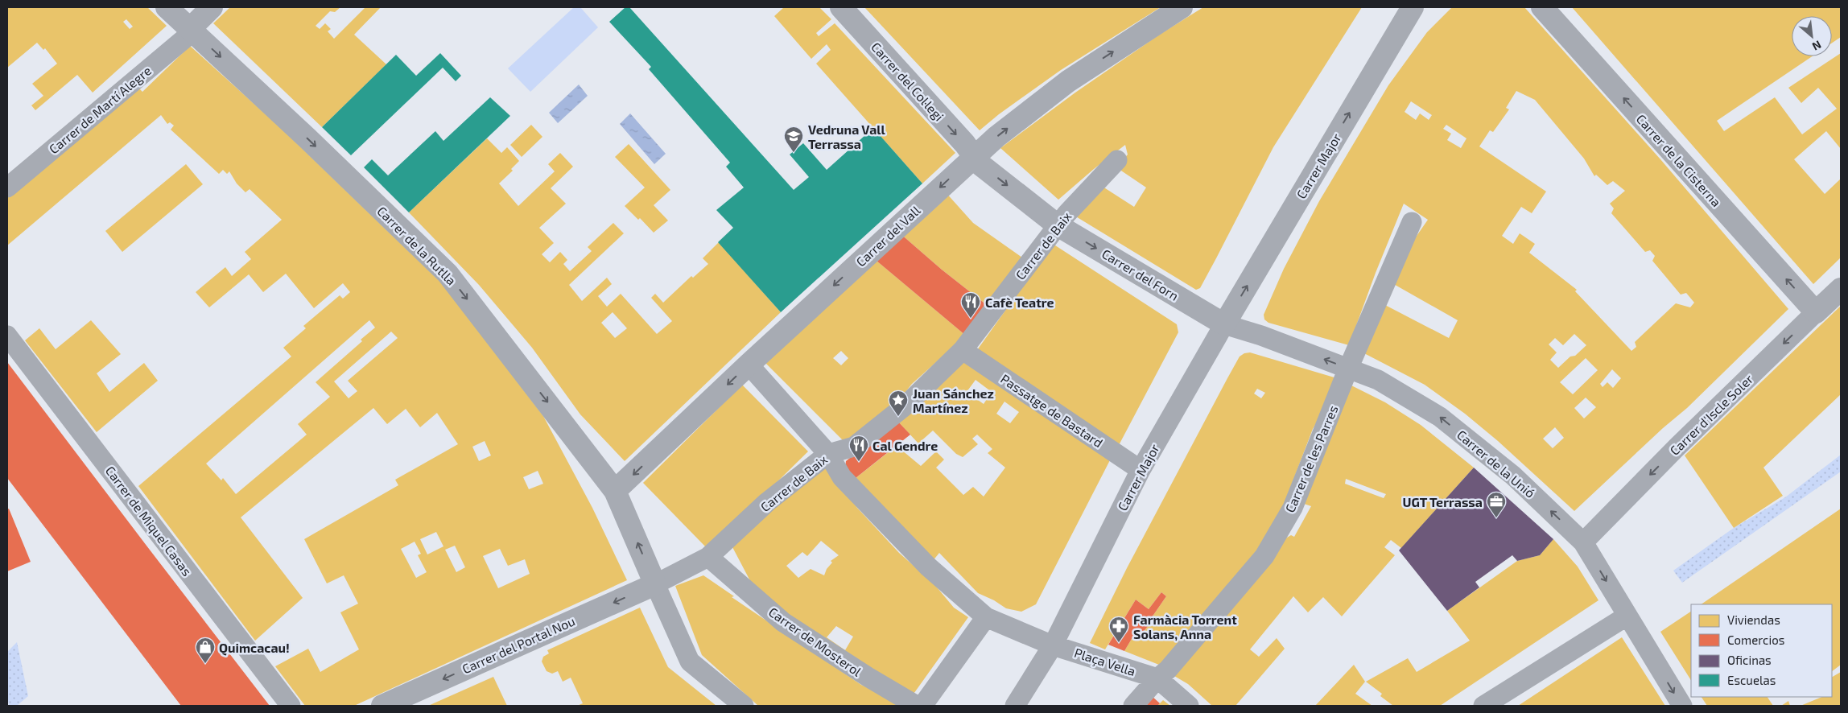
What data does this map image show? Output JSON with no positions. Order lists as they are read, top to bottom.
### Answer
{
  "streets": {
    "street": [
      "Carrer del Col·legi",
      "Carrer de Martí Alegre",
      "Carrer de la Cisterna",
      "Carrer Major",
      "Carrer del Vall",
      "Carrer de la Rutlla",
      "Carrer de Baix",
      "Carrer del Forn",
      "Passatge de Bastard",
      "Carrer d'Iscle Soler",
      "Carrer de les Parres",
      "Carrer de la Unió",
      "Carrer de Miquel Casas",
      "Carrer de Mosterol",
      "Carrer del Portal Nou",
      "Plaça Vella"
    ]
  },
  "crossings": [
    ["Carrer del Col·legi", "Carrer del Vall"],
    ["Carrer del Col·legi", "Carrer de Baix"],
    ["Carrer del Col·legi", "Carrer del Forn"],
    ["Carrer de Martí Alegre", "Carrer de la Rutlla"],
    ["Carrer de la Cisterna", "Carrer d'Iscle Soler"],
    ["Carrer Major", "Carrer del Forn"],
    ["Carrer Major", "Passatge de Bastard"],
    ["Carrer Major", "Carrer de la Unió"],
    ["Carrer Major", "Plaça Vella"],
    ["Carrer del Vall", "Carrer de la Rutlla"],
    ["Carrer del Vall", "Plaça Vella"],
    ["Carrer de la Rutlla", "Carrer de Baix"],
    ["Carrer de la Rutlla", "Carrer del Portal Nou"],
    ["Carrer de Baix", "Carrer del Forn"],
    ["Carrer de Baix", "Passatge de Bastard"],
    ["Carrer de Baix", "Carrer de Mosterol"],
    ["Carrer de Baix", "Carrer del Portal Nou"],
    ["Carrer de Baix", "Plaça Vella"],
    ["Carrer del Forn", "Carrer de la Unió"],
    ["Carrer d'Iscle Soler", "Carrer de la Unió"],
    ["Carrer de les Parres", "Carrer de la Unió"],
    ["Carrer de les Parres", "Plaça Vella"]
  ],
  "one_way": [
    "Carrer del Col·legi",
    "Carrer de la Cisterna",
    "Carrer Major",
    "Carrer del Forn",
    "Carrer d'Iscle Soler",
    "Carrer del Portal Nou"
  ],
  "places": {
    "school or university": ["Vedruna Vall Terrassa"],
    "restaurant": ["Cafè Teatre", "Cal Gendre"],
    "place": ["Juan Sánchez Martínez"],
    "office": ["UGT Terrassa"],
    "pharmacy": ["Farmàcia Torrent Solans, Anna"],
    "shop": ["Quimcacau!"]
  },
  "legend": [
    "Viviendas",
    "Comercios",
    "Oficinas",
    "Escuelas"
  ],
  "north": "bottom right"
}
